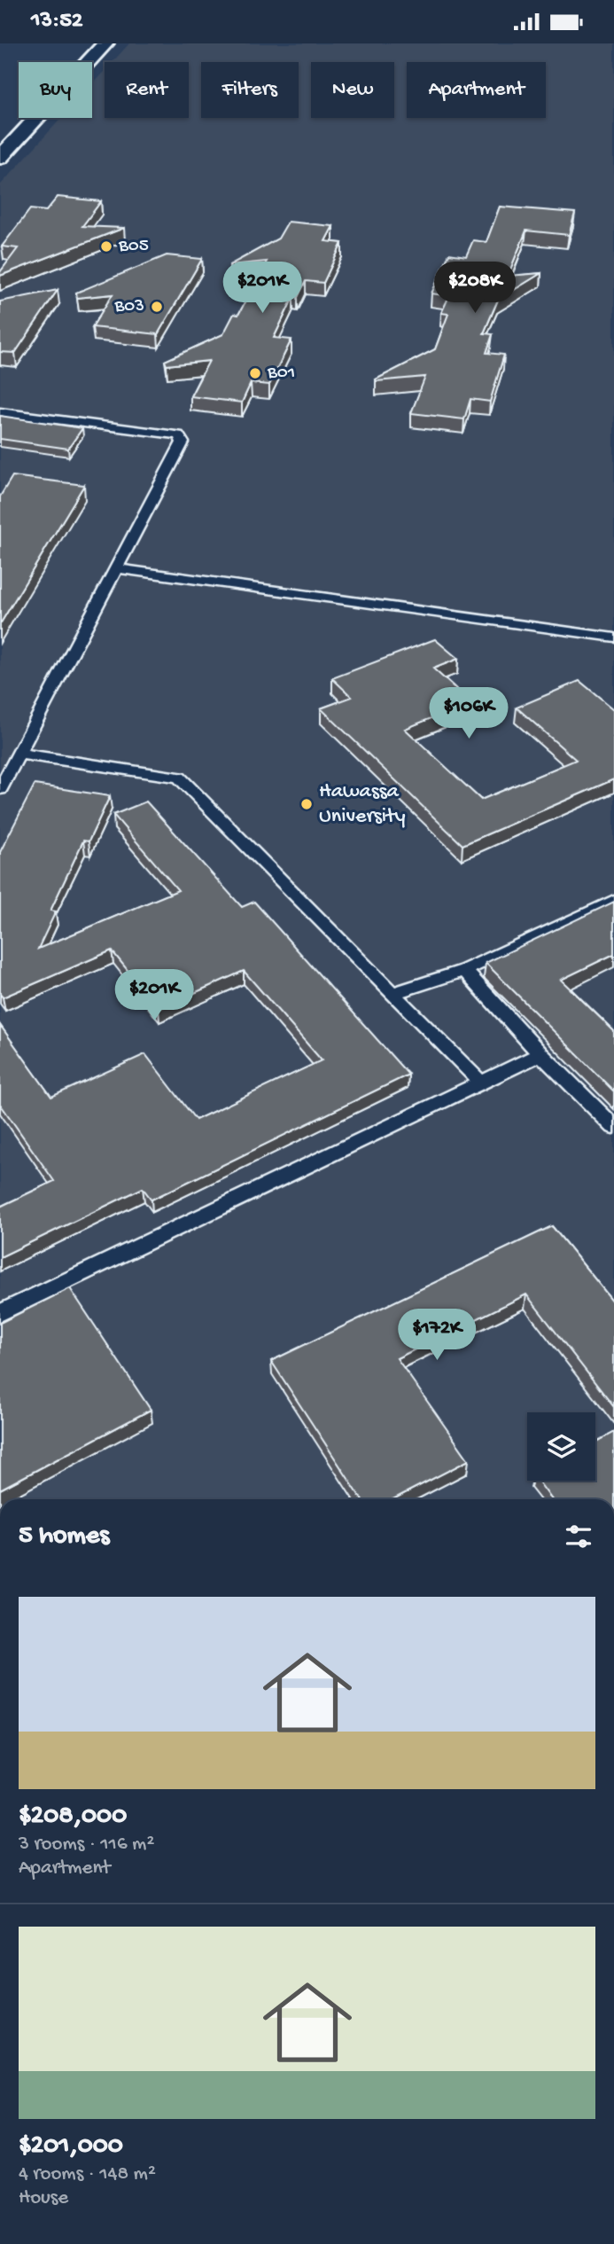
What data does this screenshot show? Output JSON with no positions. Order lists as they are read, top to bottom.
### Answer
{
  "places": [
    "B05",
    "B03",
    "B01",
    "Hawassa University"
  ],
  "page": {
    "status": "13:52",
    "chip": [
      "Buy",
      "Rent",
      "Filters",
      "New",
      "Apartment"
    ],
    "price": [
      "$201K",
      "$208K",
      "$106K",
      "$201K",
      "$172K"
    ],
    "heading": "5 homes",
    "list": [
      {
        "name": "$208,000",
        "note": "3 rooms · 116 m² · Apartment"
      },
      {
        "name": "$201,000",
        "note": "4 rooms · 148 m² · House"
      }
    ]
  }
}
